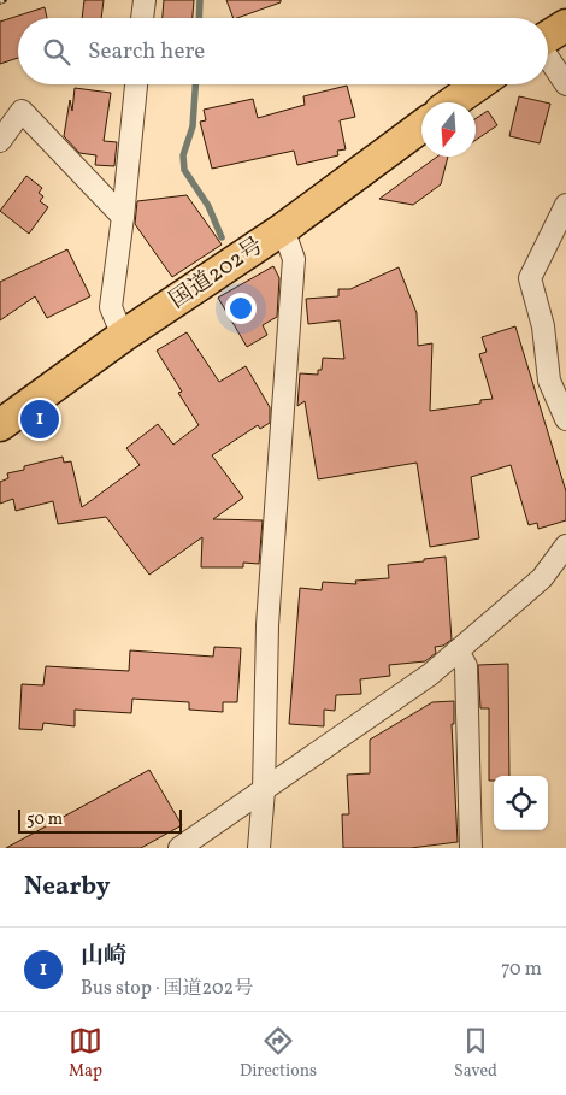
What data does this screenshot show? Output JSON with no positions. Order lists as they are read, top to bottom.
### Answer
{
  "streets": {
    "highway": ["国道202号"]
  },
  "scale_bar": "50 m",
  "north": "bottom",
  "page": {
    "search": "Search here",
    "pins": "1",
    "scale": "50 m",
    "heading": "Nearby",
    "list": [
      {
        "mark": "1",
        "name": "山崎",
        "note": "Bus stop · 国道202号",
        "value": "70 m"
      }
    ],
    "nav": ["Map", "Directions", "Saved"]
  }
}
